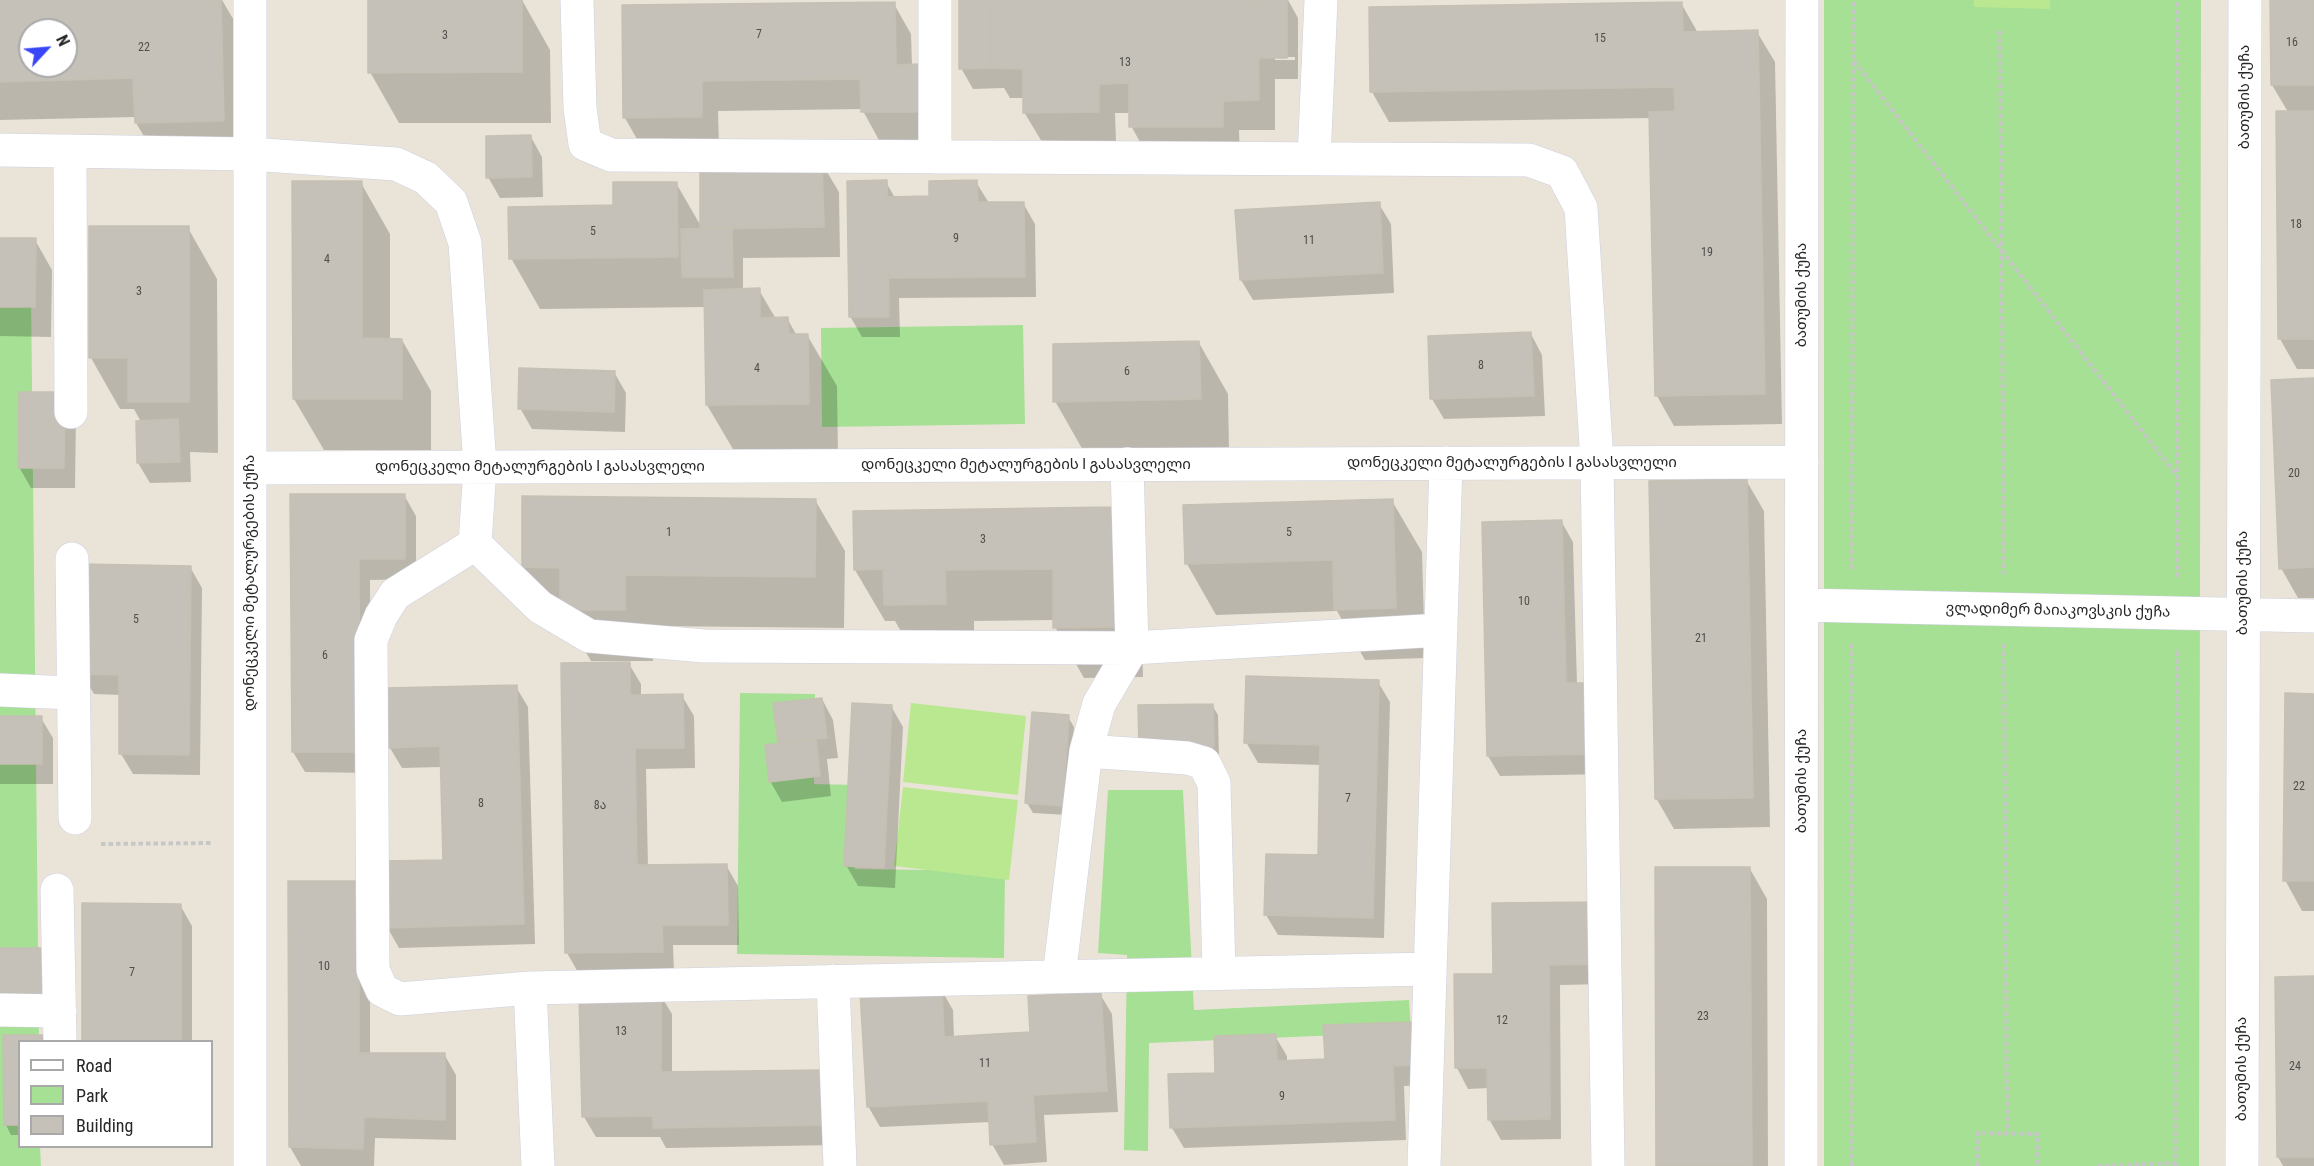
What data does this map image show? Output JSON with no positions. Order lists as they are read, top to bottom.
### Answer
{
  "streets": {
    "street": [
      "ბათუმის ქუჩა",
      "დონეცკელი მეტალურგების I გასასვლელი",
      "დონეცკელი მეტალურგების ქუჩა",
      "ვლადიმერ მაიაკოვსკის ქუჩა"
    ]
  },
  "crossings": [
    ["ბათუმის ქუჩა", "დონეცკელი მეტალურგების I გასასვლელი"],
    ["ბათუმის ქუჩა", "ვლადიმერ მაიაკოვსკის ქუჩა"],
    ["დონეცკელი მეტალურგების I გასასვლელი", "დონეცკელი მეტალურგების ქუჩა"]
  ],
  "house_numbers": [
    "7",
    "3",
    "15",
    "16",
    "22",
    "13",
    "18",
    "5",
    "9",
    "11",
    "19",
    "4",
    "3",
    "8",
    "4",
    "6",
    "20",
    "1",
    "5",
    "3",
    "10",
    "5",
    "21",
    "6",
    "22",
    "7",
    "8",
    "8ა",
    "10",
    "7",
    "23",
    "12",
    "13",
    "11",
    "24",
    "9"
  ],
  "legend": ["Road", "Park", "Building"],
  "north": "top right"
}
